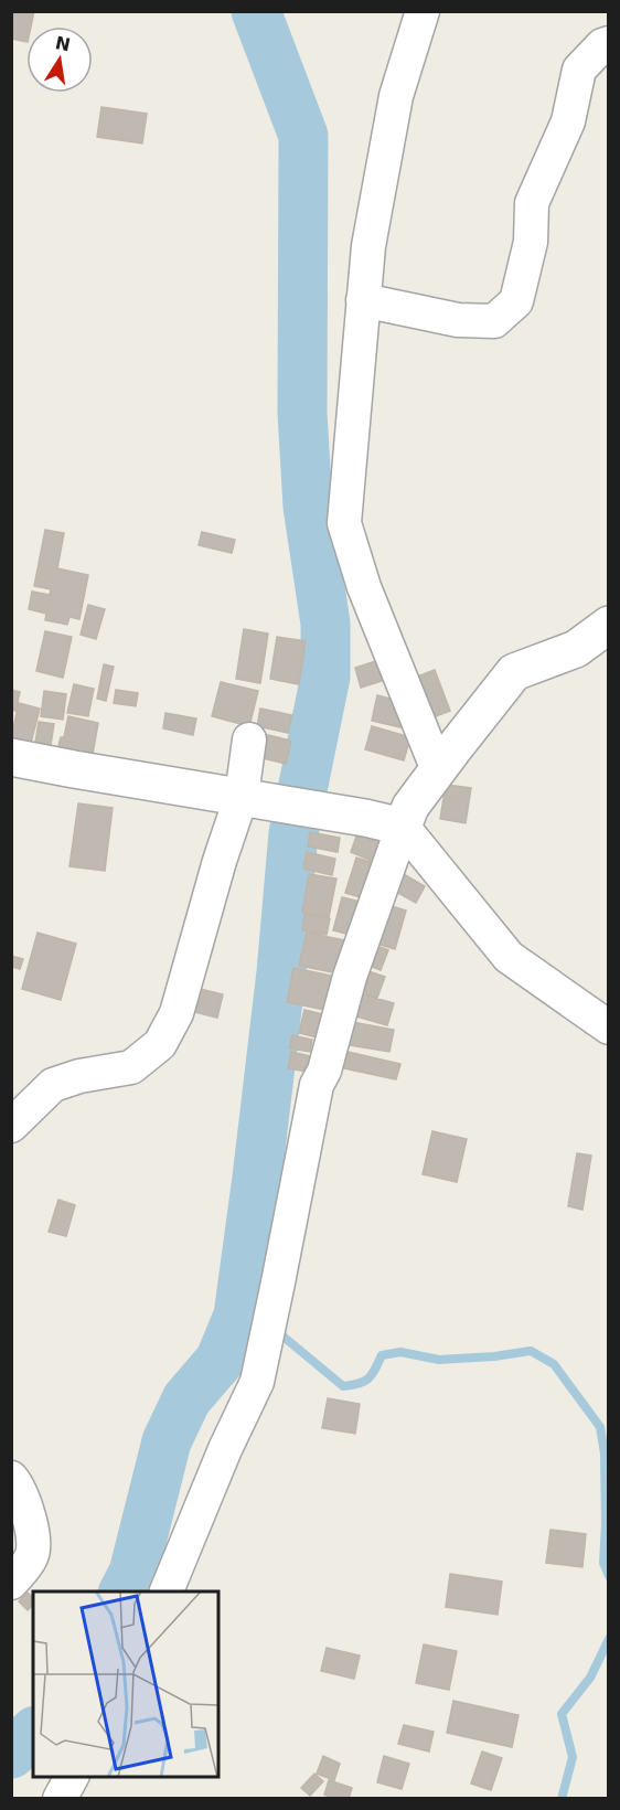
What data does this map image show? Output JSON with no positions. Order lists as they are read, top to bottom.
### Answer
{
  "north": "top"
}
